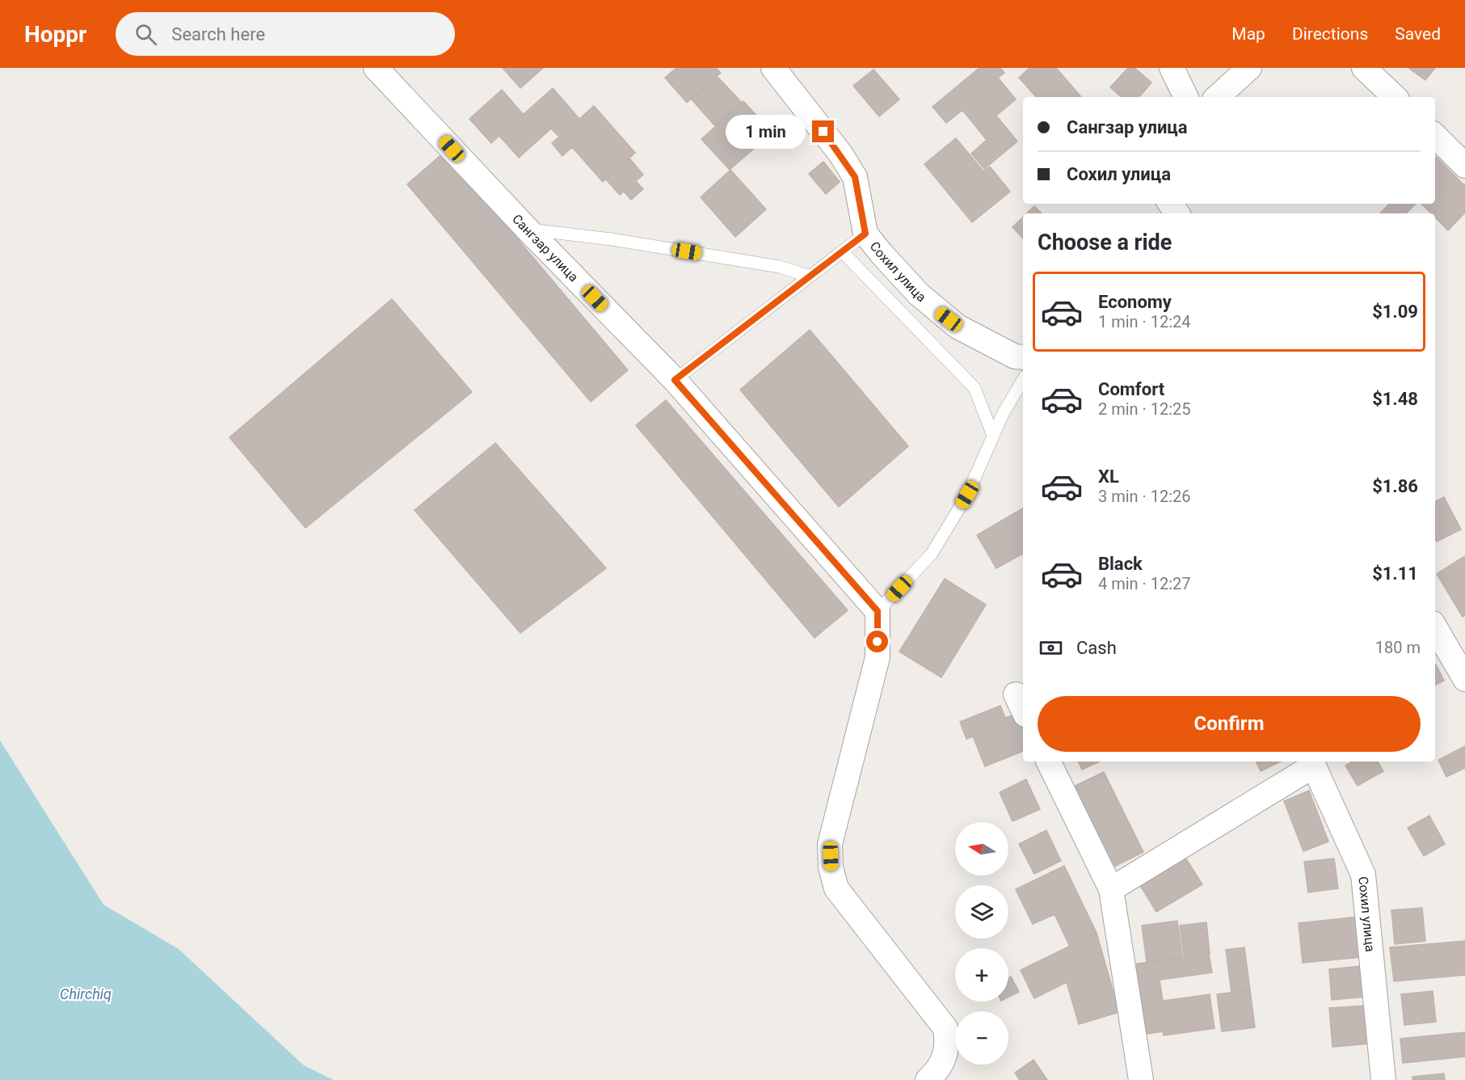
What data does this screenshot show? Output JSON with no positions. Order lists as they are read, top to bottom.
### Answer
{
  "streets": {
    "street": ["Сангзар улица", "Сохил улица"]
  },
  "water": ["Chirchiq"],
  "north": "left",
  "page": {
    "header": "Hoppr",
    "search": "Search here",
    "nav": ["Map", "Directions", "Saved"],
    "banner": ["Сангзар улица", "Сохил улица"],
    "bubble": "1 min",
    "heading": "Choose a ride",
    "list": [
      {
        "name": "Economy",
        "note": "1 min · 12:24",
        "value": "$1.09"
      },
      {
        "name": "Comfort",
        "note": "2 min · 12:25",
        "value": "$1.48"
      },
      {
        "name": "XL",
        "note": "3 min · 12:26",
        "value": "$1.86"
      },
      {
        "name": "Black",
        "note": "4 min · 12:27",
        "value": "$1.11"
      }
    ],
    "pay": ["Cash", "180 m"],
    "buttons": "Confirm",
    "map_buttons": ["+", "−"]
  }
}
